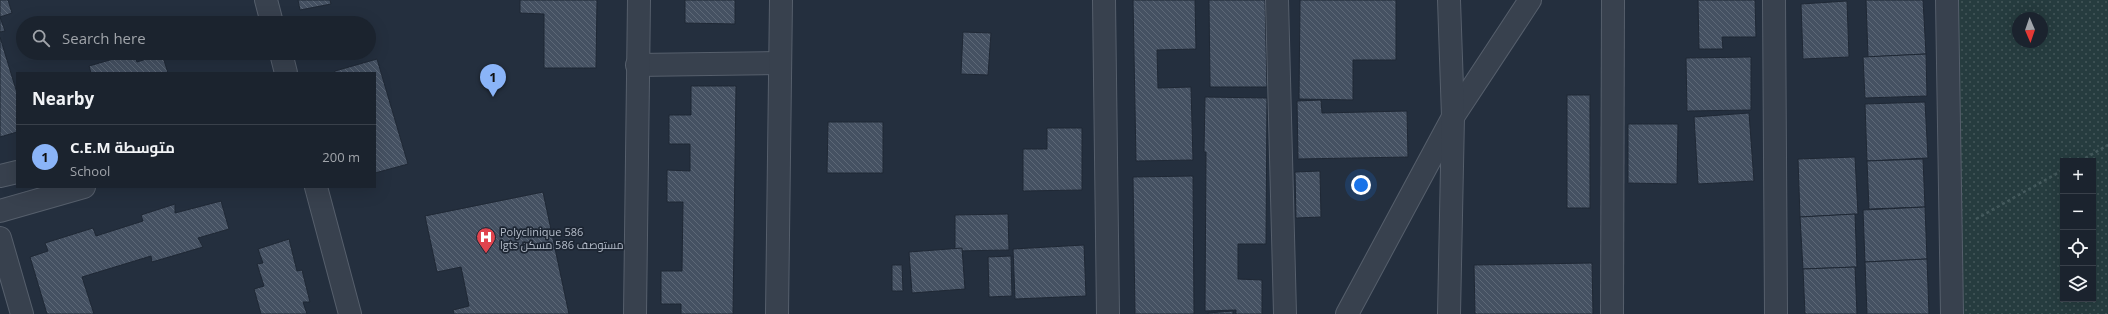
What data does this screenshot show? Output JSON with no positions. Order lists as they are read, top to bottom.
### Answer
{
  "places": {
    "hospital": ["Polyclinique 586 lgts مستوصف 586 مسكن"]
  },
  "north": "bottom",
  "page": {
    "search": "Search here",
    "pins": "1",
    "heading": "Nearby",
    "list": [
      {
        "mark": "1",
        "name": "C.E.M متوسطة",
        "note": "School",
        "value": "200 m"
      }
    ],
    "map_buttons": ["+", "−"]
  }
}
